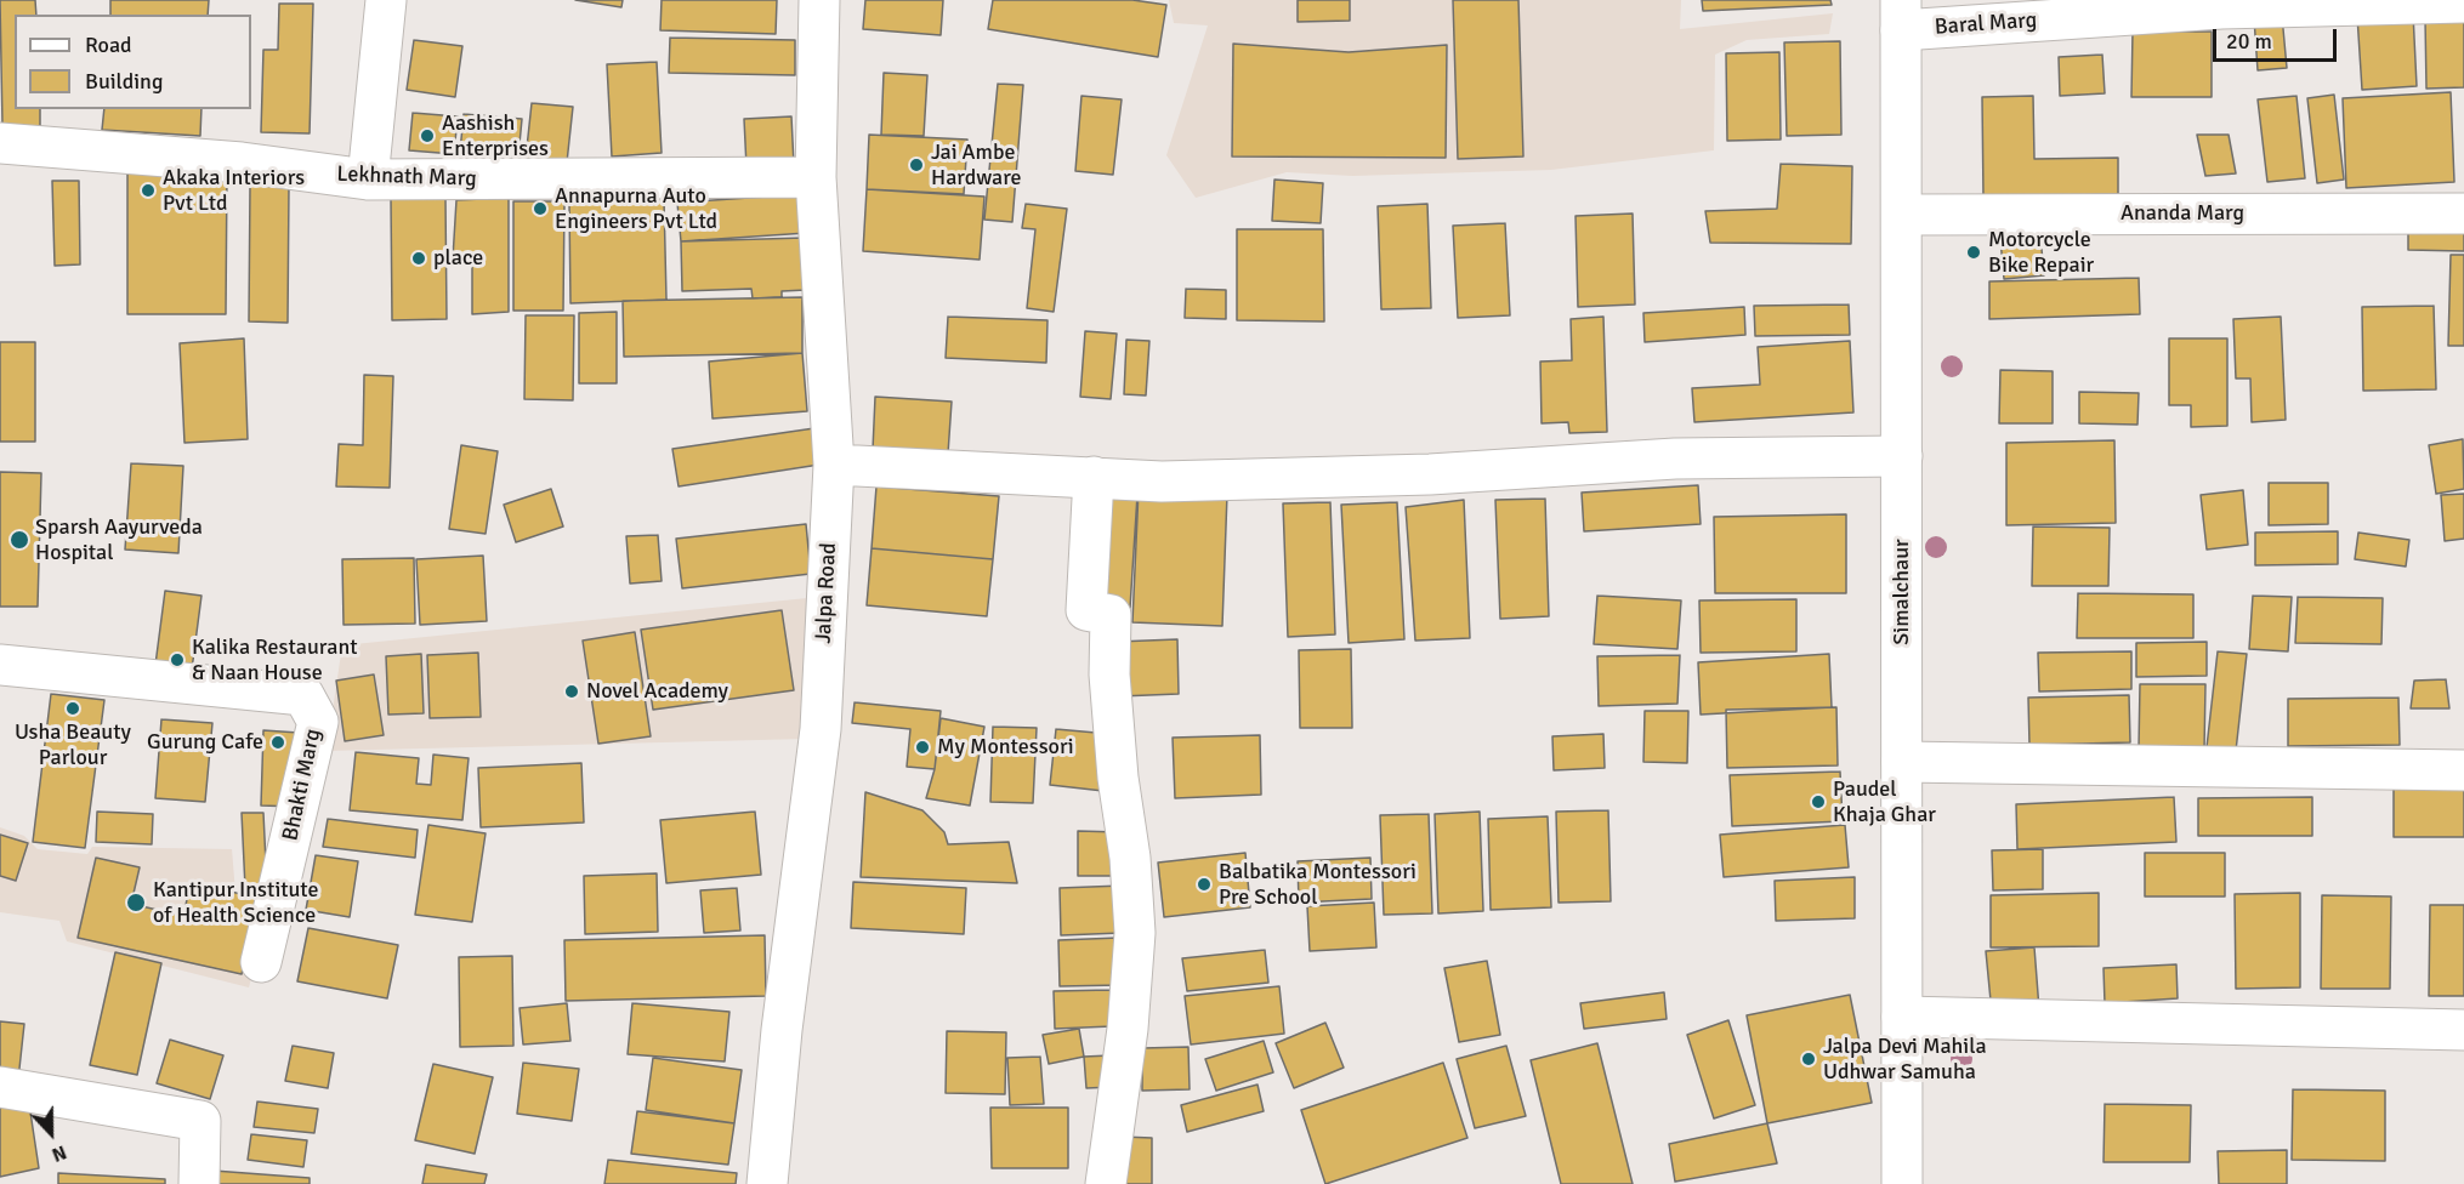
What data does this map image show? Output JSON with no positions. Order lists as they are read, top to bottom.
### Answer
{
  "streets": {
    "street": [
      "Baral Marg",
      "Lekhnath Marg",
      "Ananda Marg",
      "Simalchaur",
      "Jalpa Road",
      "Bhakti Marg"
    ]
  },
  "crossings": [
    ["Baral Marg", "Simalchaur"],
    ["Lekhnath Marg", "Jalpa Road"],
    ["Ananda Marg", "Simalchaur"]
  ],
  "places": [
    "Aashish Enterprises",
    "Jai Ambe Hardware",
    "Akaka Interiors Pvt Ltd",
    "Annapurna Auto Engineers Pvt Ltd",
    "Motorcycle Bike Repair",
    "place",
    "Sparsh Aayurveda Hospital",
    "Kalika Restaurant & Naan House",
    "Novel Academy",
    "Usha Beauty Parlour",
    "Gurung Cafe",
    "My Montessori",
    "Paudel Khaja Ghar",
    "Balbatika Montessori Pre School",
    "Kantipur Institute of Health Science",
    "Jalpa Devi Mahila Udhwar Samuha"
  ],
  "legend": ["Road", "Building"],
  "scale_bar": "20 m",
  "north": "bottom"
}
